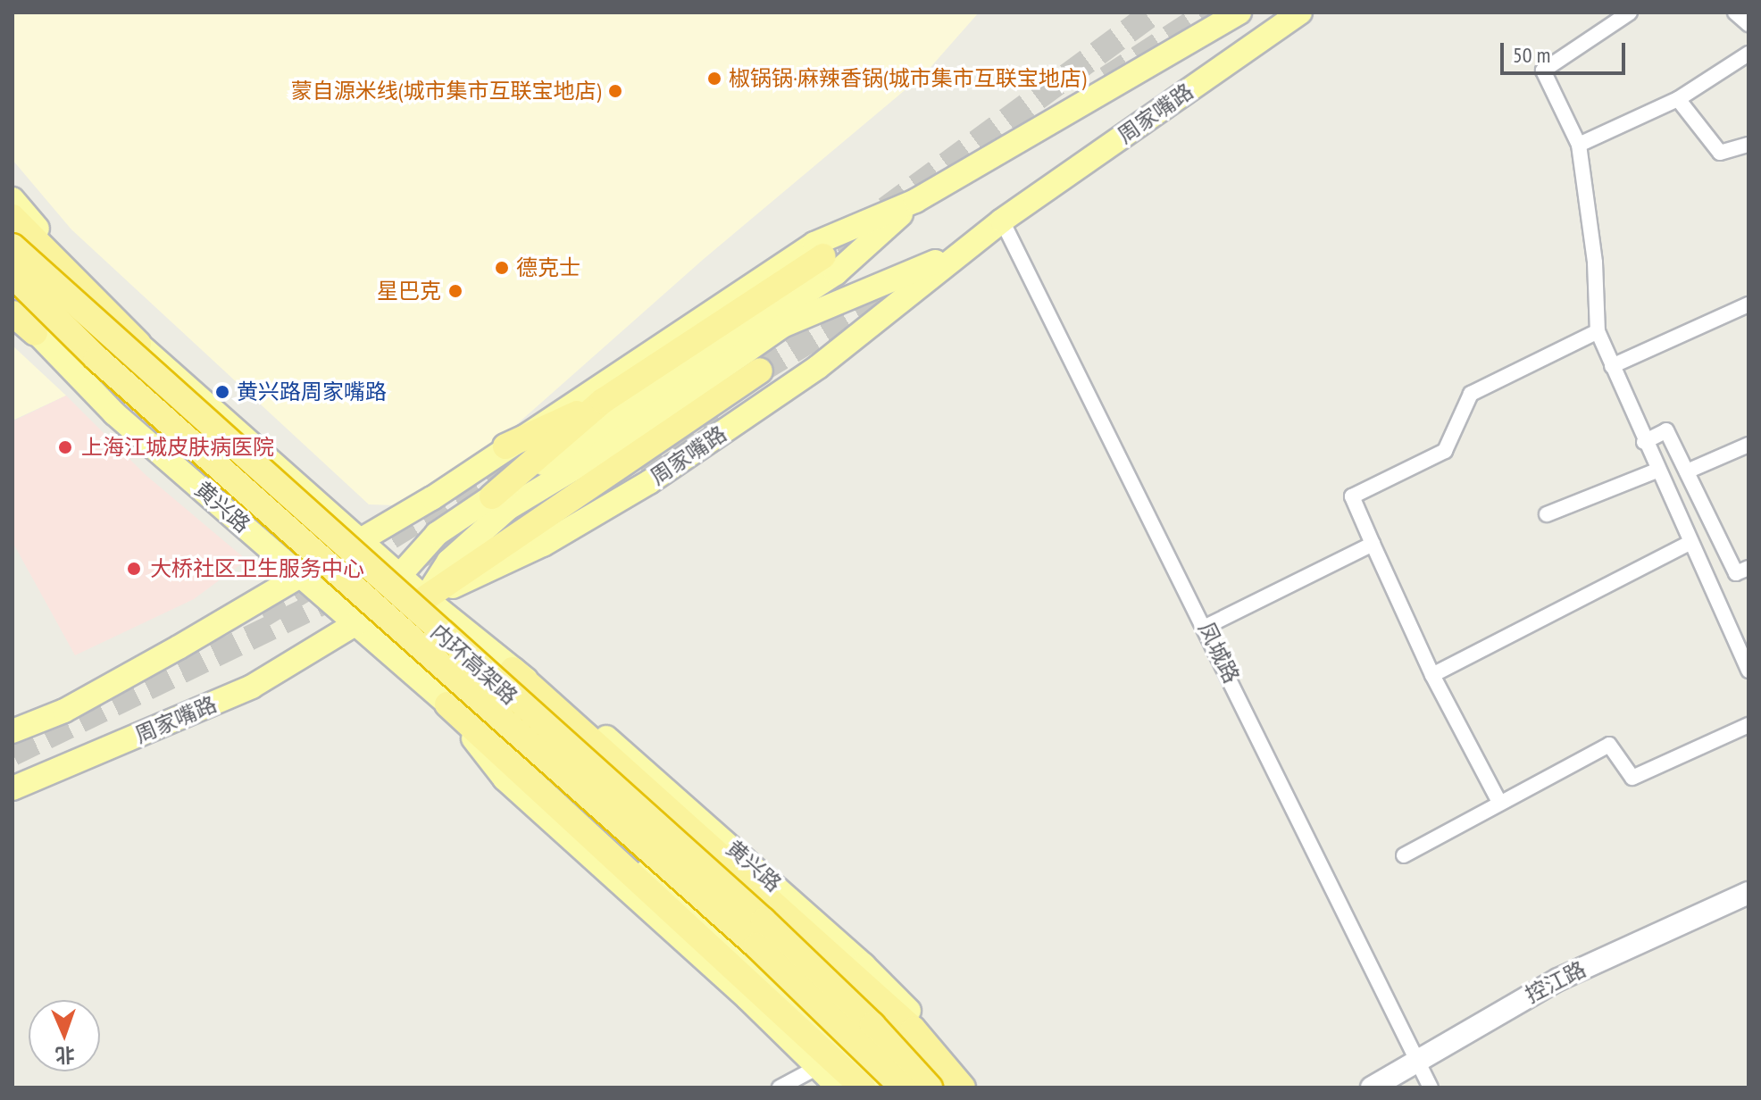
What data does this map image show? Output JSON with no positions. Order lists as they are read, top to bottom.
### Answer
{
  "streets": {
    "highway": ["内环高架路"],
    "main road": ["周家嘴路", "黄兴路", "控江路"],
    "street": ["凤城路"]
  },
  "crossings": [
    ["周家嘴路", "黄兴路"],
    ["周家嘴路", "凤城路"],
    ["凤城路", "控江路"]
  ],
  "places": [
    "椒锅锅·麻辣香锅(城市集市互联宝地店)",
    "蒙自源米线(城市集市互联宝地店)",
    "德克士",
    "星巴克",
    "黄兴路周家嘴路",
    "上海江城皮肤病医院",
    "大桥社区卫生服务中心"
  ],
  "scale_bar": "50 m",
  "north": "bottom"
}
